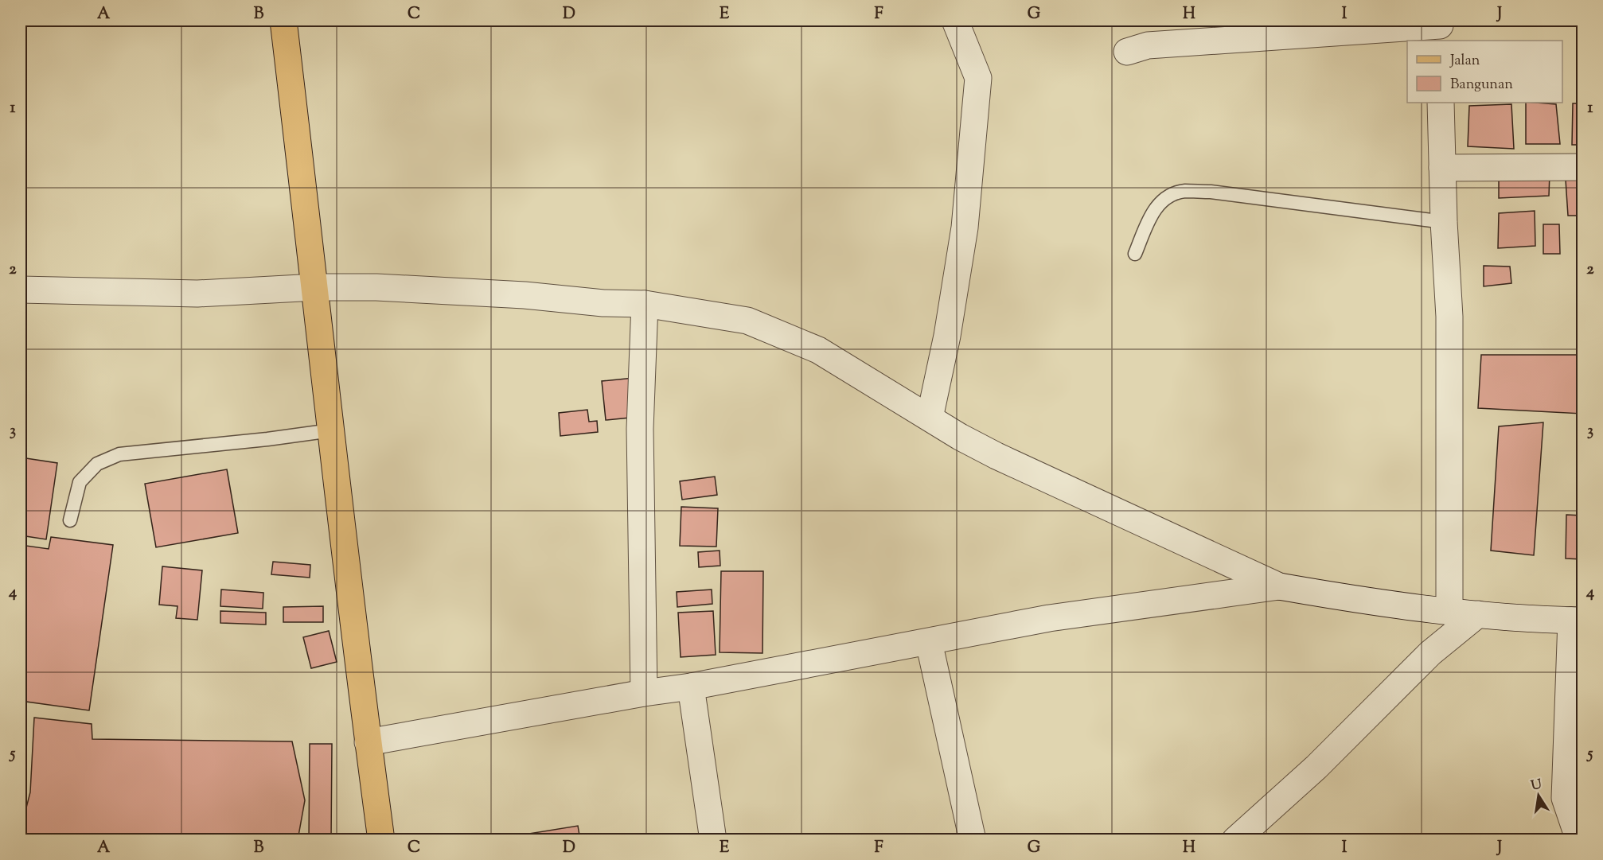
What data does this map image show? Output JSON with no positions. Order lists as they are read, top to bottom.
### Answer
{
  "legend": ["Jalan", "Bangunan"],
  "north": "top",
  "grid": {
    "columns": [
      "A",
      "B",
      "C",
      "D",
      "E",
      "F",
      "G",
      "H",
      "I",
      "J"
    ],
    "rows": [
      "1",
      "2",
      "3",
      "4",
      "5"
    ]
  }
}
